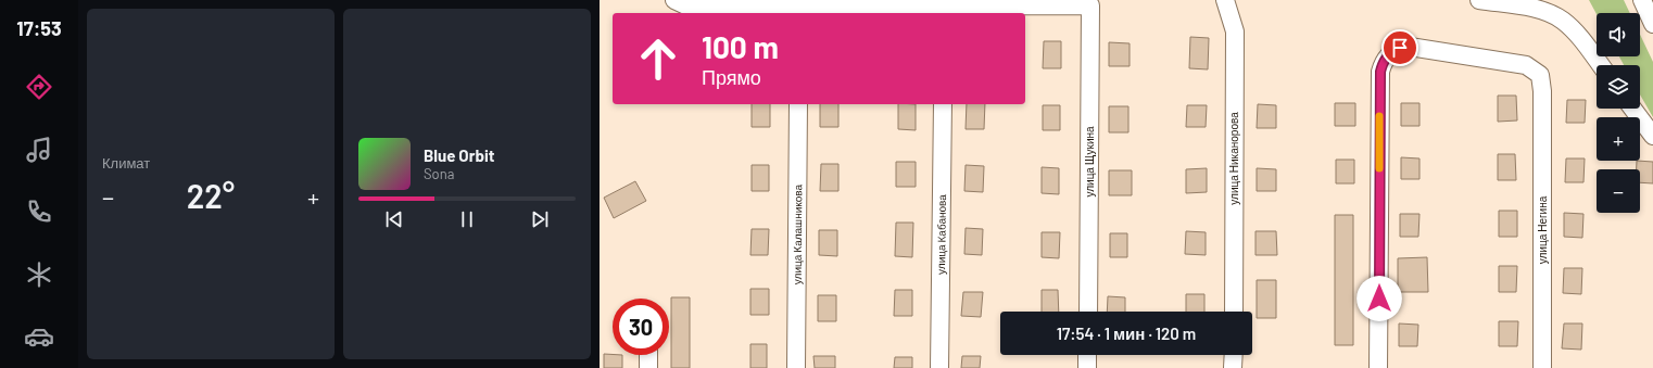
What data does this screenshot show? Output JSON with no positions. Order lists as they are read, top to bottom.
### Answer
{
  "streets": {
    "street": [
      "улица Никанорова",
      "улица Щукина",
      "улица Негина",
      "улица Калашникова",
      "улица Кабанова"
    ]
  },
  "page": {
    "tabs": "17:53",
    "tile": "Климат",
    "map_buttons": ["+", "−"],
    "turn": ["100 m", "Прямо"],
    "song": ["Blue Orbit", "Sona"],
    "heat": ["−", "22°", "+"],
    "limit": "30",
    "trip": "17:54 · 1 мин · 120 m"
  }
}
